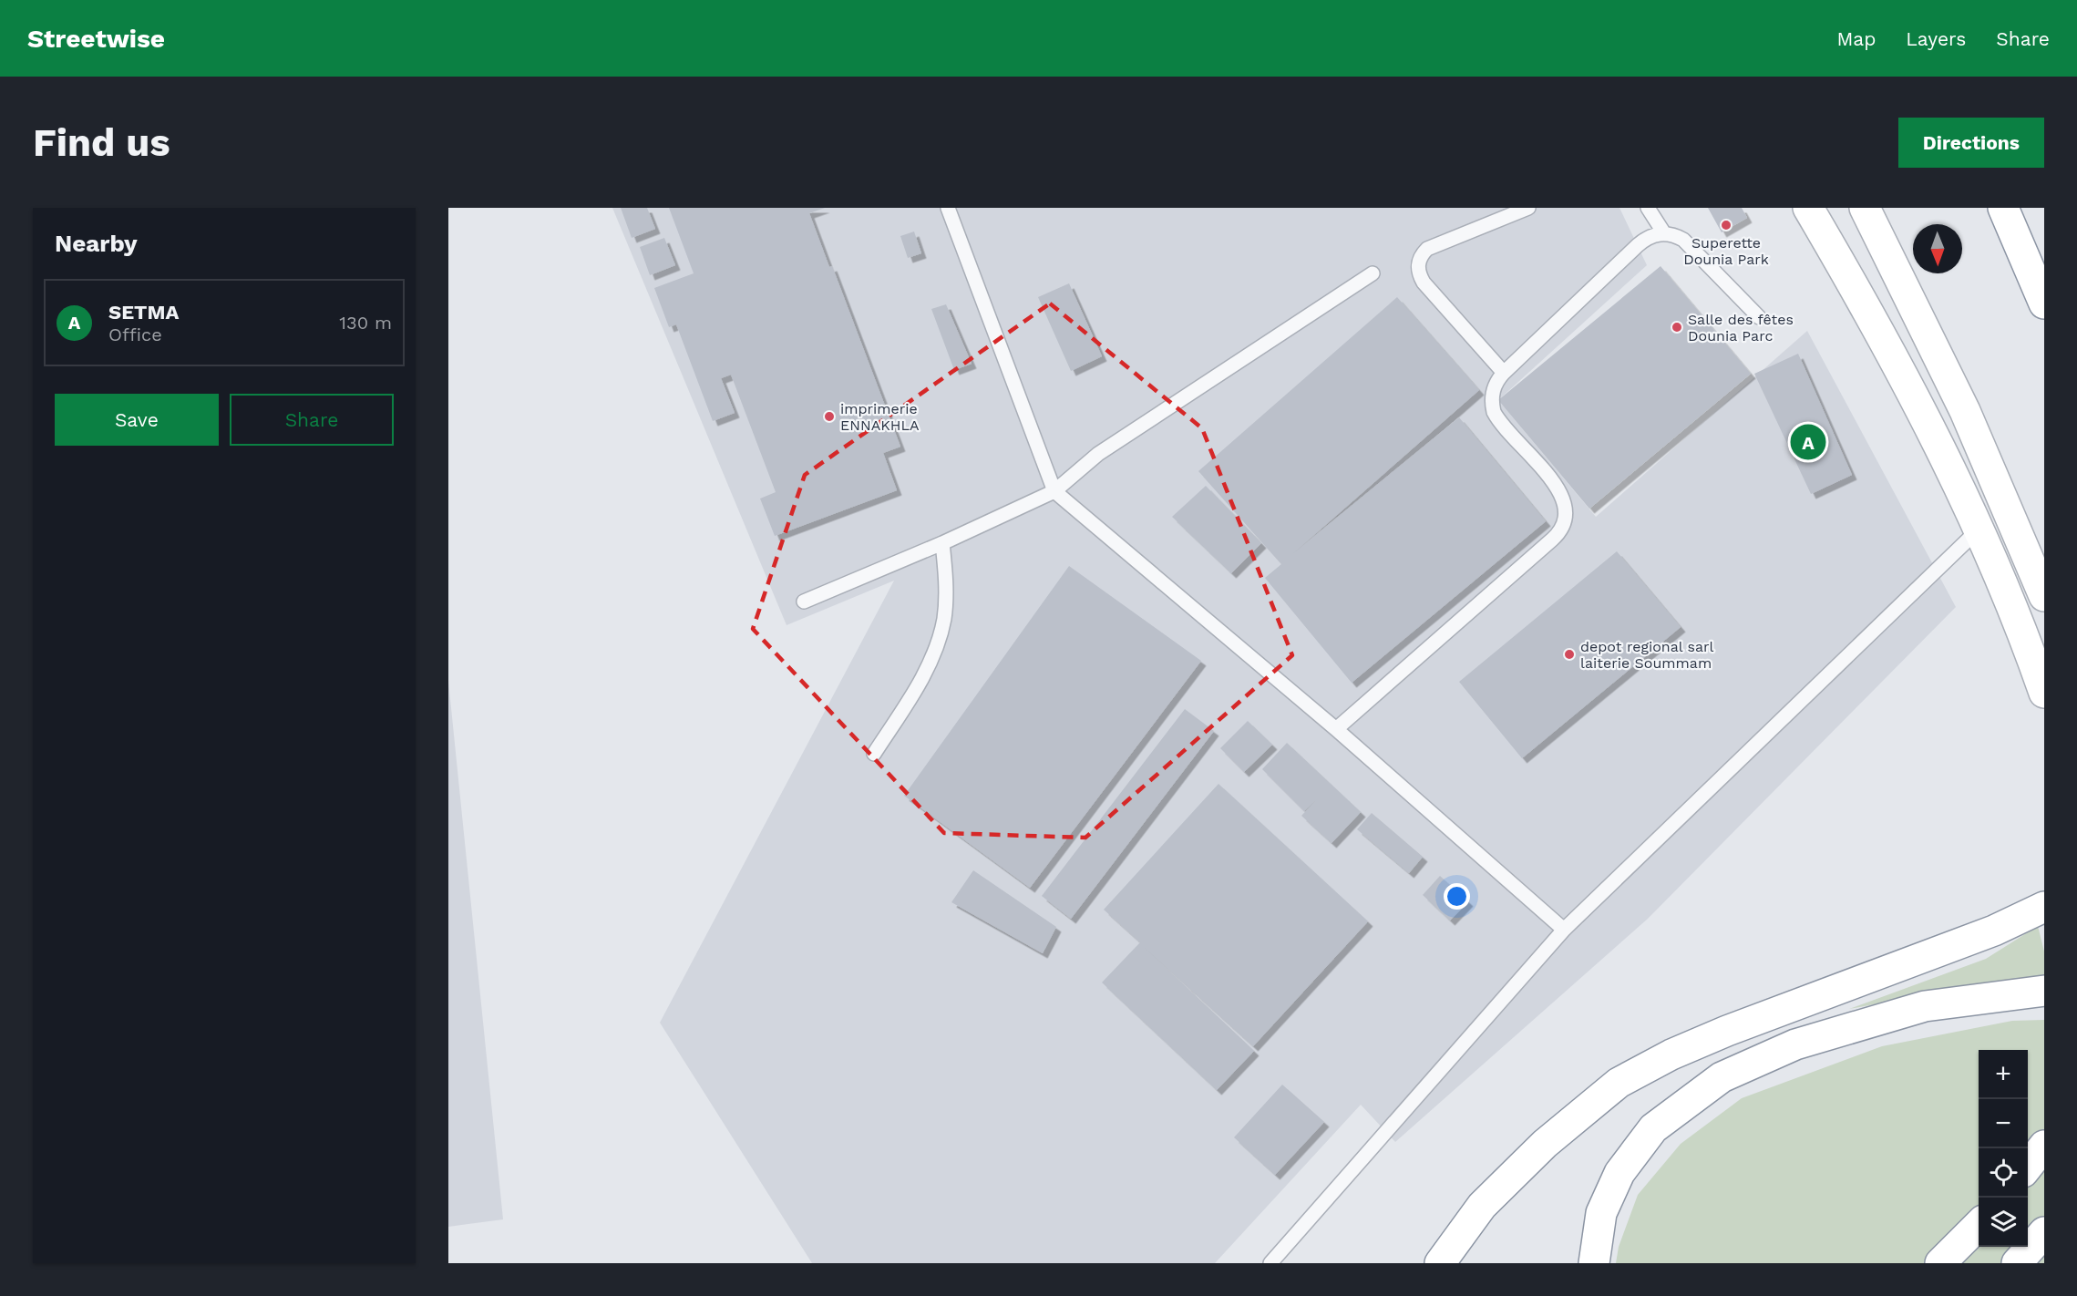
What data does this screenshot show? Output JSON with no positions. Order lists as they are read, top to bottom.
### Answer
{
  "places": [
    "Superette Dounia Park",
    "Salle des fêtes Dounia Parc",
    "imprimerie ENNAKHLA",
    "depot regional sarl laiterie Soummam"
  ],
  "north": "bottom",
  "page": {
    "header": "Streetwise",
    "nav": ["Map", "Layers", "Share"],
    "buttons": [
      "Directions",
      ["Save", "Share"]
    ],
    "title": "Find us",
    "heading": "Nearby",
    "list": [
      {
        "mark": "A",
        "name": "SETMA",
        "note": "Office",
        "value": "130 m"
      }
    ],
    "pins": "A",
    "map_buttons": ["+", "−"]
  }
}
